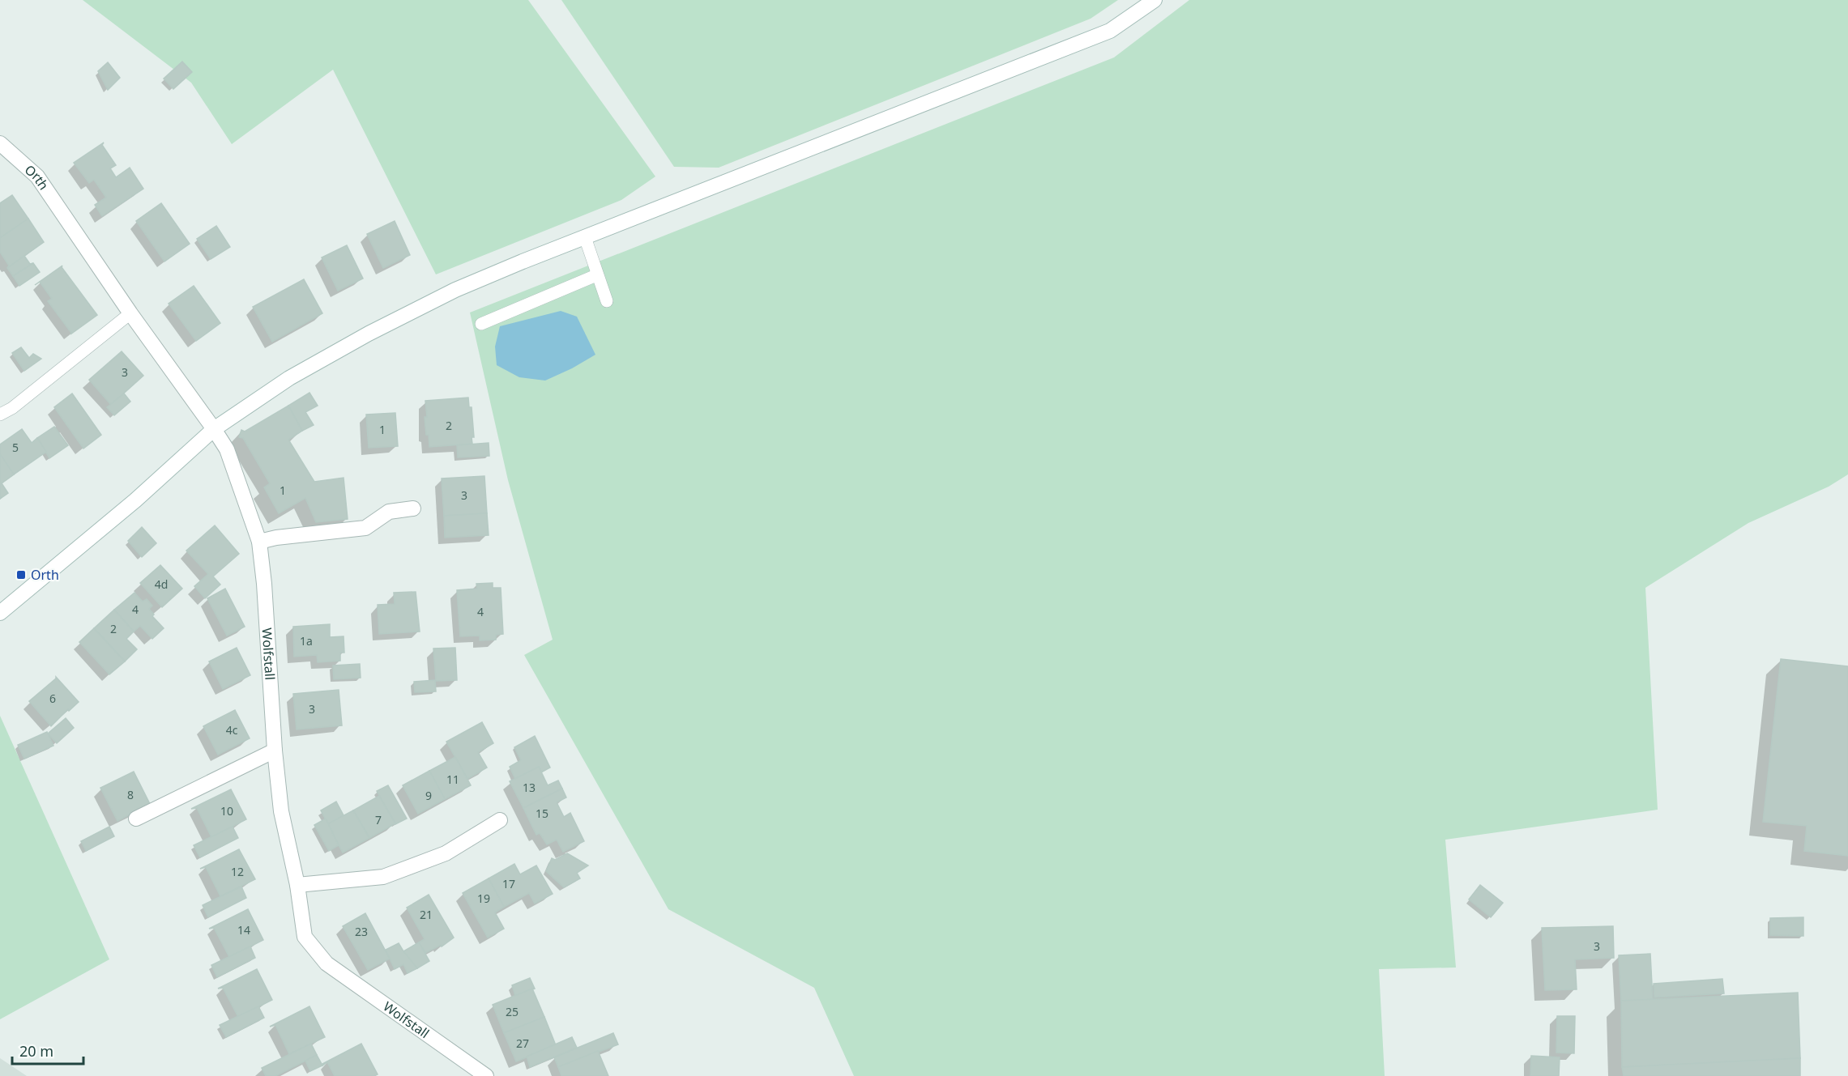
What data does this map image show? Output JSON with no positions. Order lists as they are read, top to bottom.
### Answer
{
  "streets": {
    "street": ["Orth", "Wolfstall"]
  },
  "crossings": [
    ["Orth", "Wolfstall"]
  ],
  "places": {
    "transit": ["Orth"]
  },
  "house_numbers": [
    "3",
    "2",
    "1",
    "5",
    "1",
    "3",
    "4d",
    "4",
    "4",
    "2",
    "1a",
    "6",
    "3",
    "4c",
    "11",
    "13",
    "8",
    "9",
    "10",
    "15",
    "7",
    "12",
    "17",
    "19",
    "21",
    "14",
    "23",
    "3",
    "25",
    "27"
  ],
  "scale_bar": "20 m"
}
